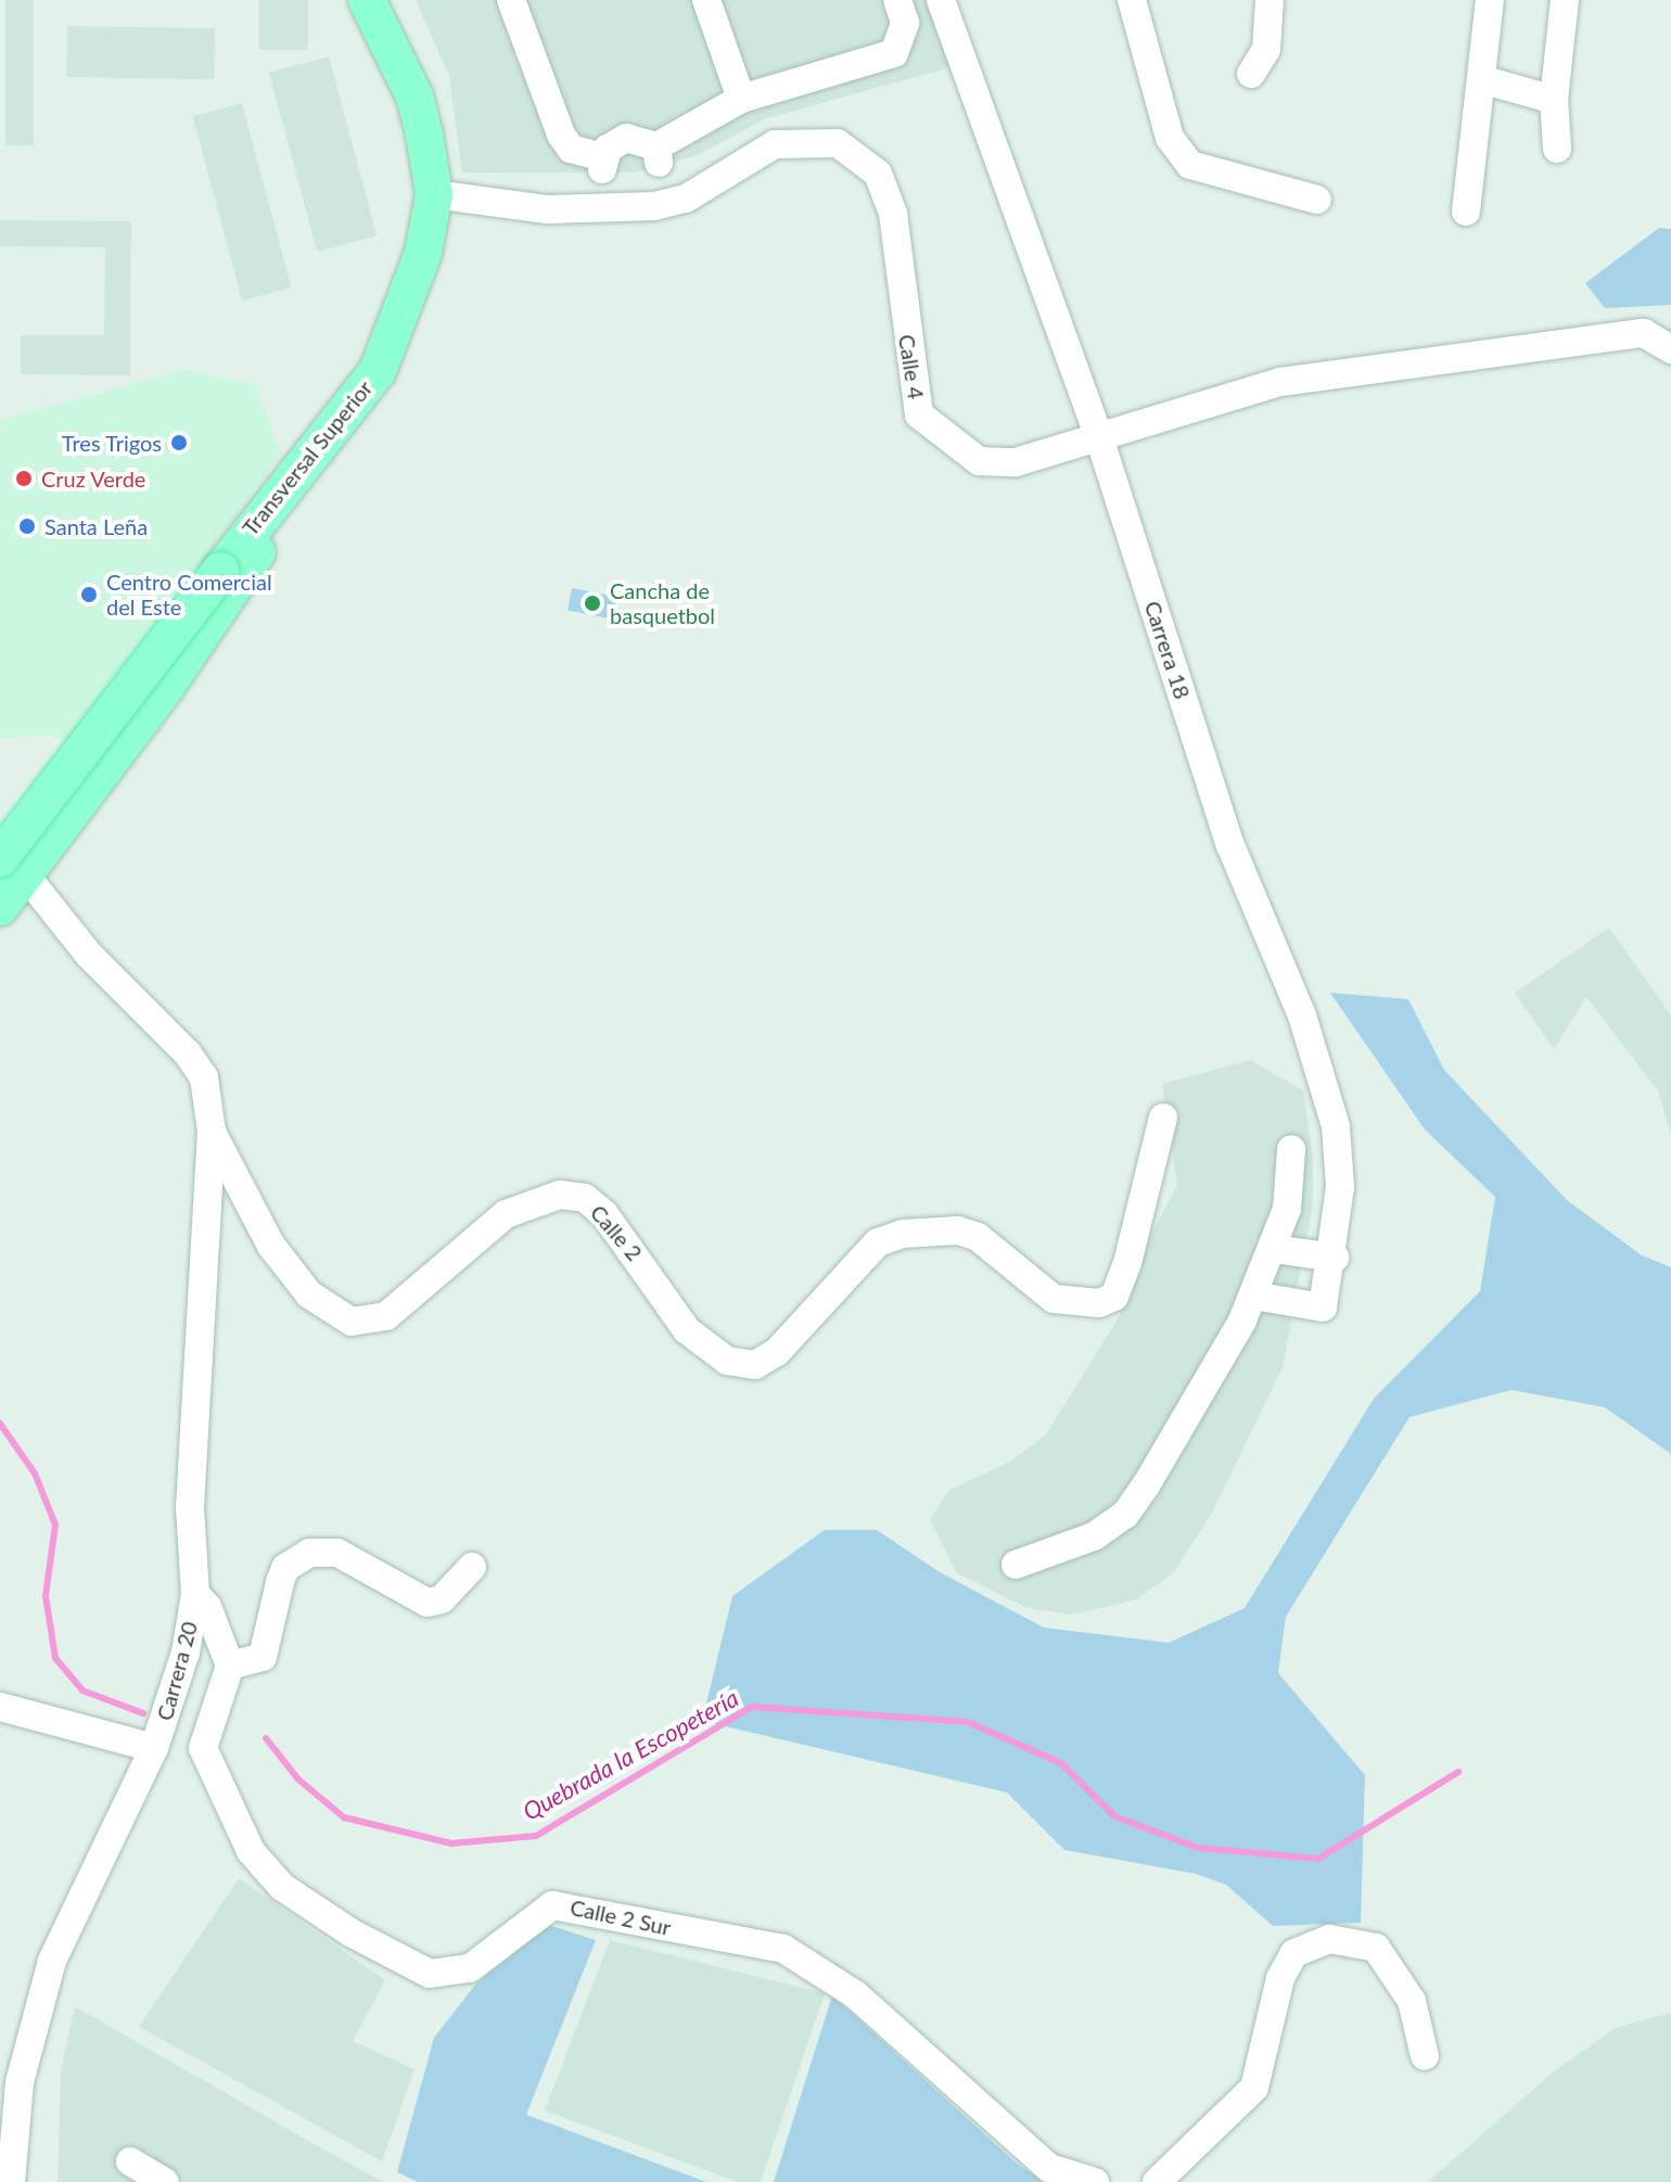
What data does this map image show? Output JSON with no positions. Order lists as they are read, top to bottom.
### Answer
{
  "streets": {
    "main road": ["Transversal Superior"],
    "street": [
      "Calle 4",
      "Carrera 18",
      "Calle 2",
      "Carrera 20",
      "Calle 2 Sur"
    ]
  },
  "crossings": [
    ["Calle 4", "Transversal Superior"],
    ["Calle 4", "Carrera 18"],
    ["Transversal Superior", "Calle 2"],
    ["Calle 2", "Carrera 20"]
  ],
  "water": ["Quebrada la Escopetería"],
  "places": [
    "Tres Trigos",
    "Cruz Verde",
    "Santa Leña",
    "Centro Comercial del Este",
    "Cancha de basquetbol"
  ]
}
